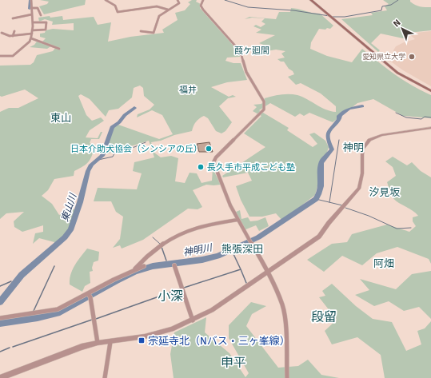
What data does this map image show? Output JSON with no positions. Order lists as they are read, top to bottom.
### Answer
{
  "districts": [
    "葭ケ廻間",
    "福井",
    "東山",
    "神明",
    "汐見坂",
    "熊張深田",
    "阿畑",
    "小深",
    "段留",
    "申平"
  ],
  "water": ["東山川", "神明川"],
  "places": {
    "other": ["愛知県立大学", "日本介助犬協会（シンシアの丘）", "長久手市平成こども塾"],
    "transit": ["宗延寺北（Nバス・三ヶ峯線）"]
  },
  "north": "top left"
}
